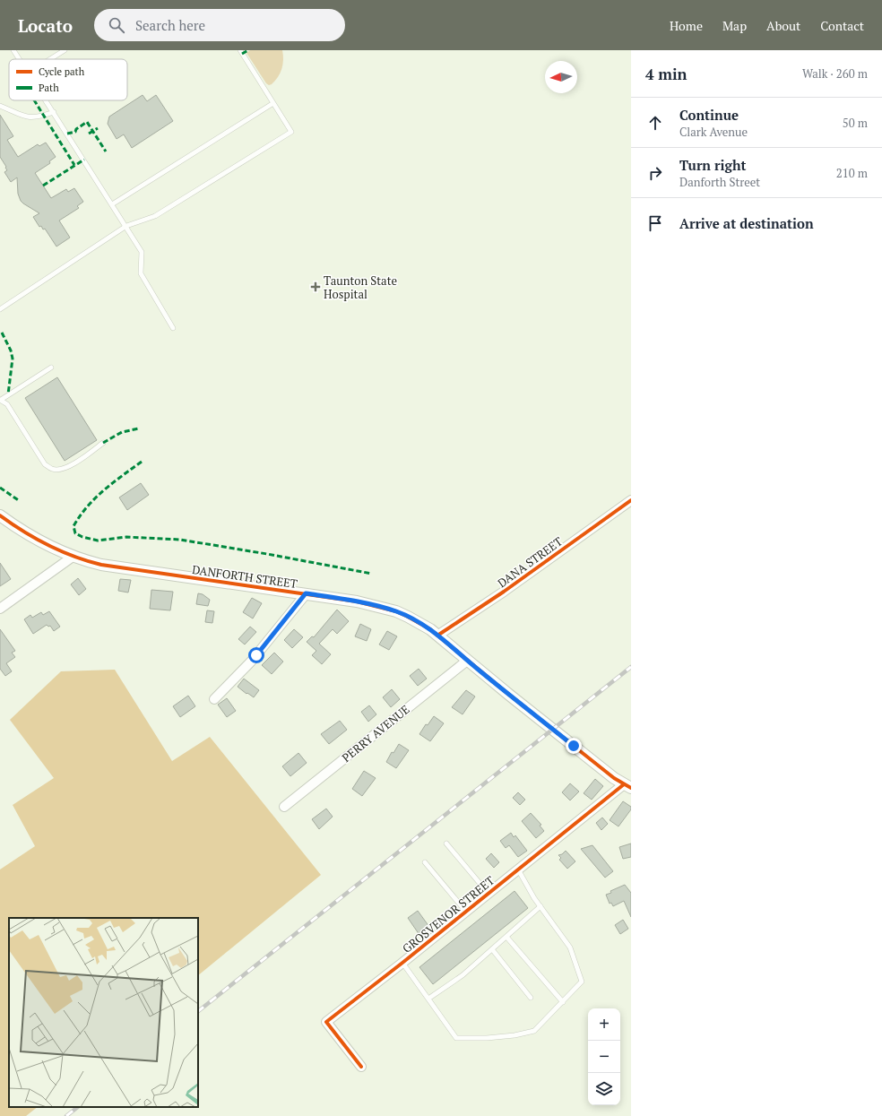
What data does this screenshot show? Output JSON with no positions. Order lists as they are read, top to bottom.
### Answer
{
  "streets": {
    "street": [
      "DANA STREET",
      "DANFORTH STREET",
      "PERRY AVENUE",
      "GROSVENOR STREET"
    ]
  },
  "crossings": [
    ["DANA STREET", "DANFORTH STREET"],
    ["DANFORTH STREET", "PERRY AVENUE"],
    ["DANFORTH STREET", "GROSVENOR STREET"]
  ],
  "places": {
    "health": ["Taunton State Hospital"]
  },
  "legend": ["Cycle path", "Path"],
  "north": "left",
  "page": {
    "header": "Locato",
    "search": "Search here",
    "nav": [
      "Home",
      "Map",
      "About",
      "Contact"
    ],
    "heading": ["4 min", "Walk · 260 m"],
    "list": [
      ["Continue", "Clark Avenue", "50 m"],
      ["Turn right", "Danforth Street", "210 m"],
      "Arrive at destination"
    ],
    "map_buttons": ["+", "−"]
  }
}
